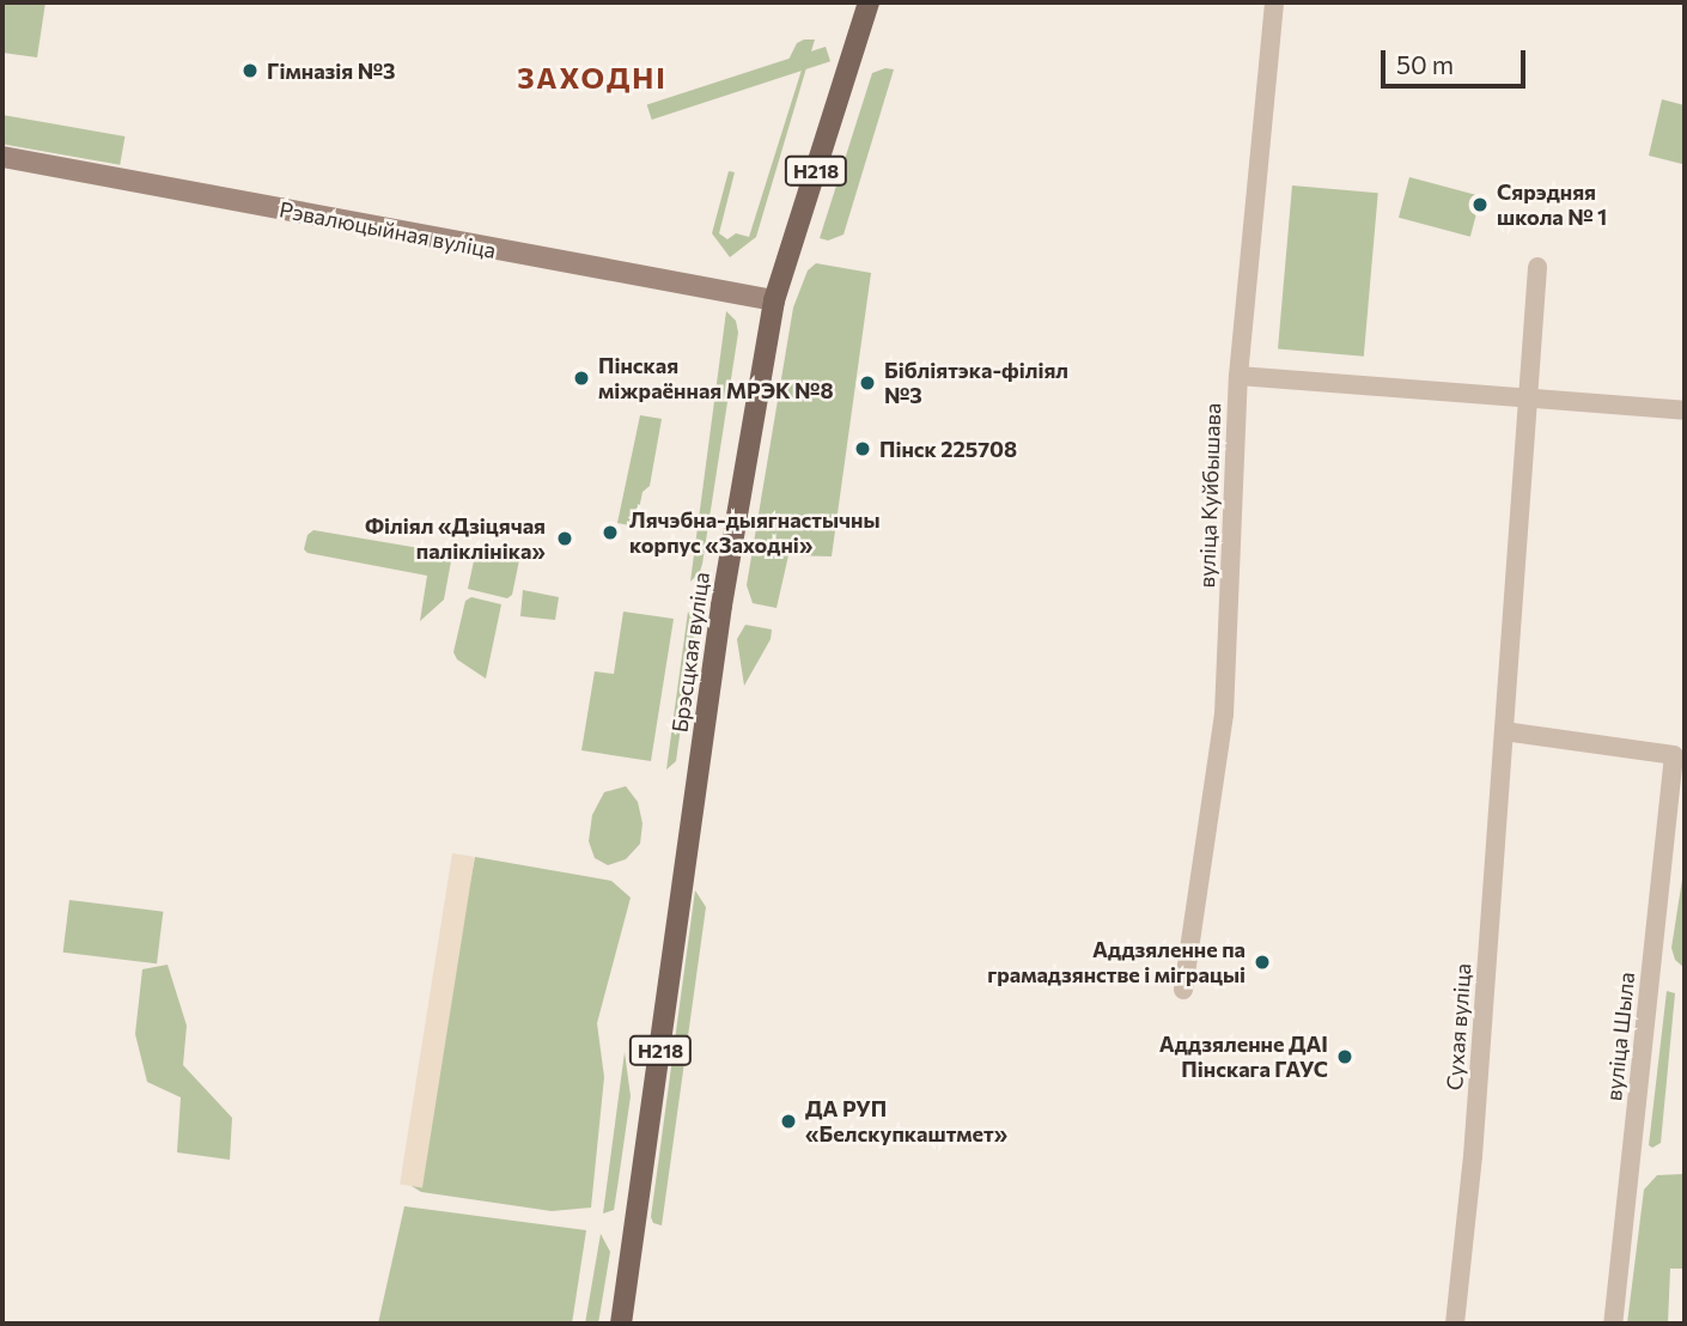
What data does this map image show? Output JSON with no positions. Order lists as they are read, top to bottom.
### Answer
{
  "streets": {
    "main road": ["Н218", "Брэсцкая вуліца"],
    "street": [
      "Рэвалюцыйная вуліца",
      "вуліца Куйбышава",
      "Сухая вуліца",
      "вуліца Шыла"
    ]
  },
  "crossings": [
    ["Рэвалюцыйная вуліца", "Брэсцкая вуліца"],
    ["Сухая вуліца", "вуліца Шыла"]
  ],
  "districts": ["ЗАХОДНІ"],
  "places": [
    "Гімназія №3",
    "Сярэдняя школа № 1",
    "Пінская міжраённая МРЭК №8",
    "Бібліятэка-філіял №3",
    "Пінск 225708",
    "Лячэбна-дыягнастычны корпус «Заходні»",
    "Філіял «Дзіцячая паліклініка»",
    "Аддзяленне па грамадзянстве і міграцыі",
    "Аддзяленне ДАІ Пінскага ГАУС",
    "ДА РУП «Белскупкаштмет»"
  ],
  "scale_bar": "50 m"
}
